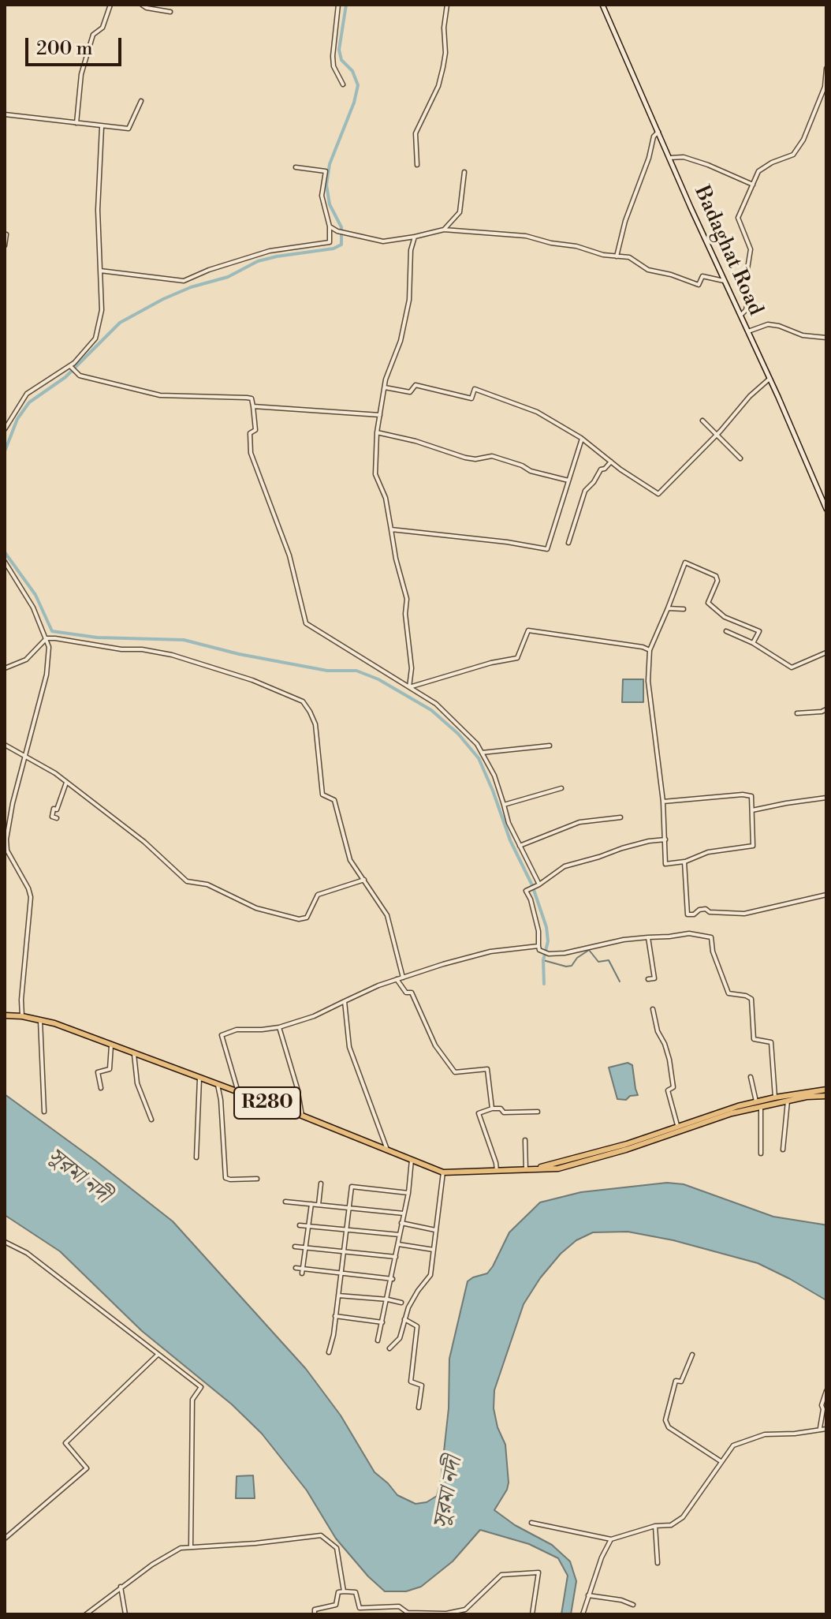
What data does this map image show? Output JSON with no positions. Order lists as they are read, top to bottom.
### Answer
{
  "streets": {
    "main road": ["Badaghat Road", "R280"]
  },
  "water": ["সুরমা নদী"],
  "scale_bar": "200 m"
}
